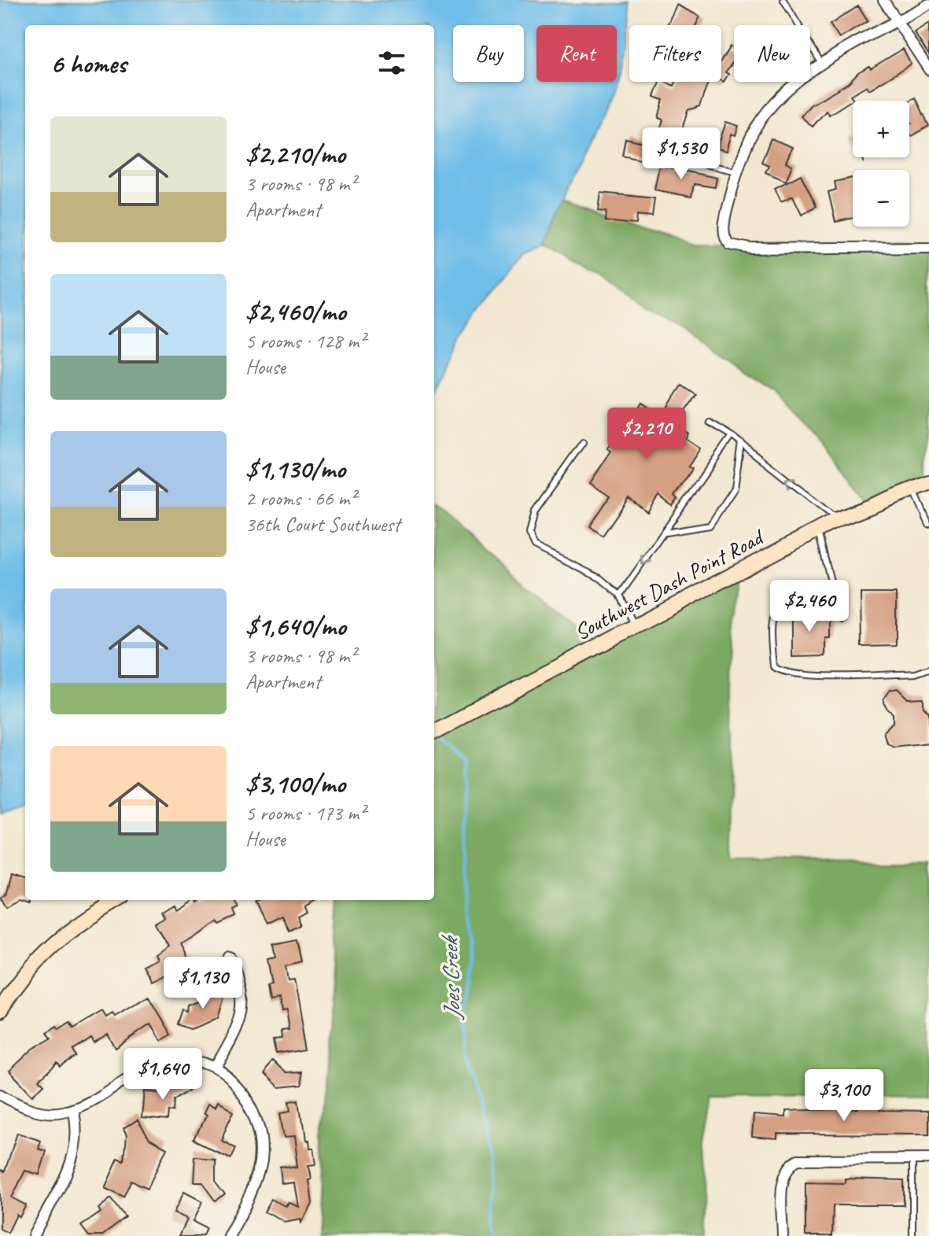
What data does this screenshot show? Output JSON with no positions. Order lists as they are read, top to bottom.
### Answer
{
  "streets": {
    "main road": ["Southwest Dash Point Road"]
  },
  "water": ["Joes Creek"],
  "page": {
    "chip": [
      "Buy",
      "Rent",
      "Filters",
      "New"
    ],
    "heading": "6 homes",
    "map_buttons": ["+", "−"],
    "list": [
      {
        "name": "$2,210/mo",
        "note": "3 rooms · 98 m² · Apartment"
      },
      {
        "name": "$2,460/mo",
        "note": "5 rooms · 128 m² · House"
      },
      {
        "name": "$1,130/mo",
        "note": "2 rooms · 66 m² · 36th Court Southwest"
      },
      {
        "name": "$1,640/mo",
        "note": "3 rooms · 98 m² · Apartment"
      },
      {
        "name": "$3,100/mo",
        "note": "5 rooms · 173 m² · House"
      }
    ],
    "price": [
      "$1,530",
      "$2,210",
      "$2,460",
      "$1,130",
      "$1,640",
      "$3,100"
    ]
  }
}
